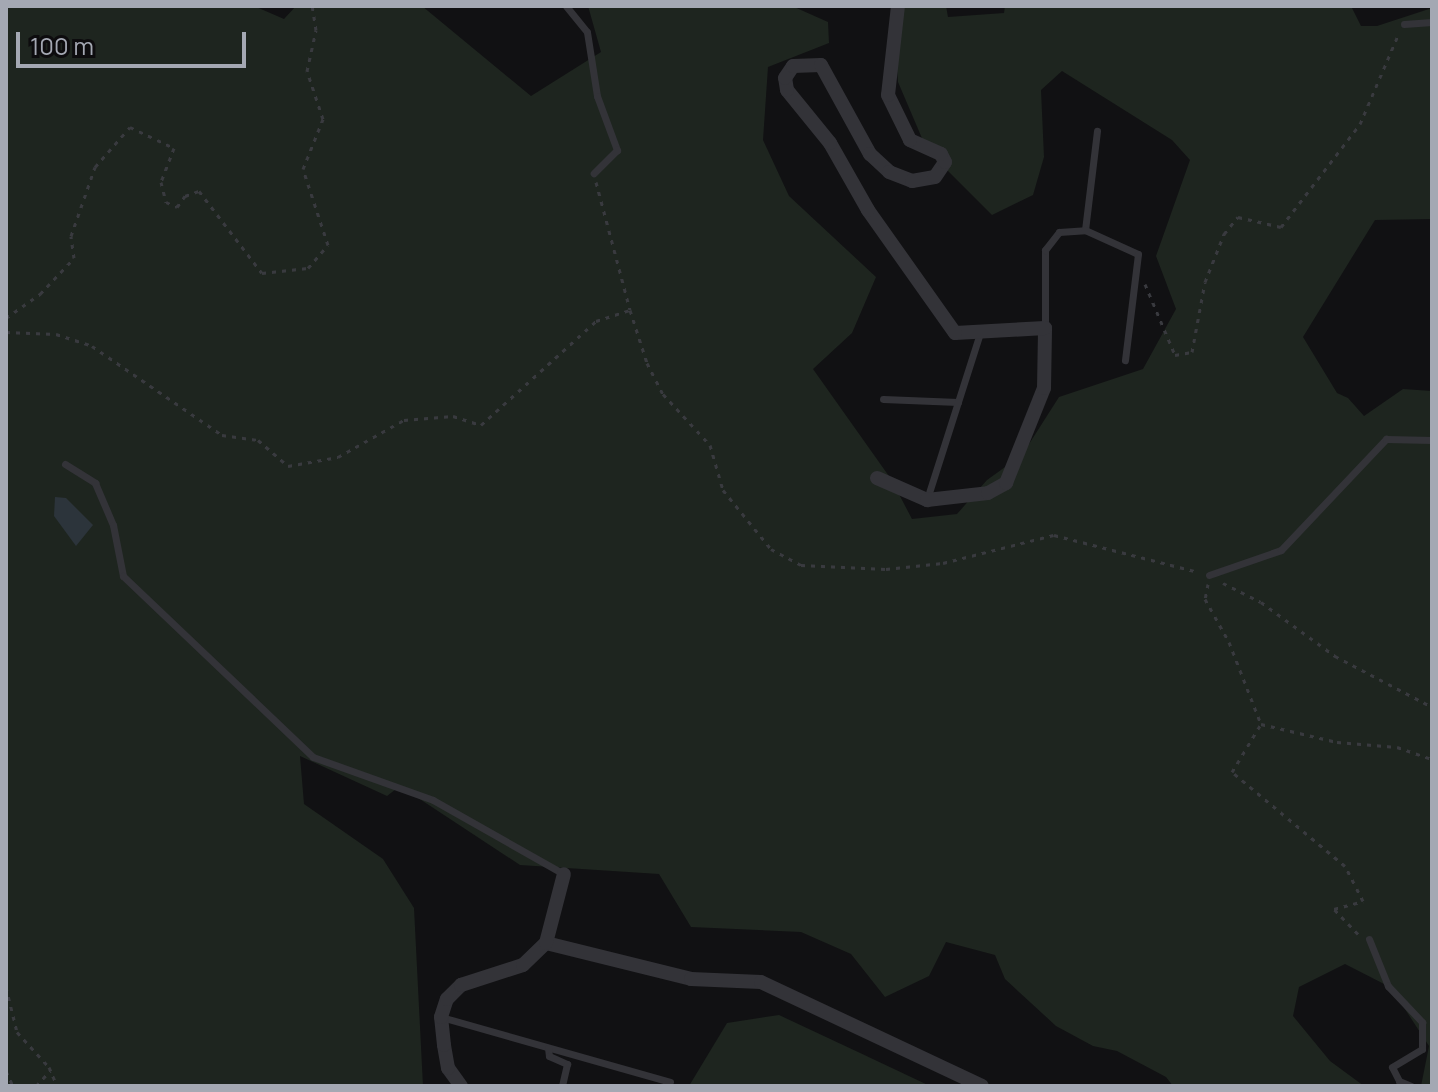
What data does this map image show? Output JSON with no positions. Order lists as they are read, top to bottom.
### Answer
{
  "scale_bar": "100 m"
}
